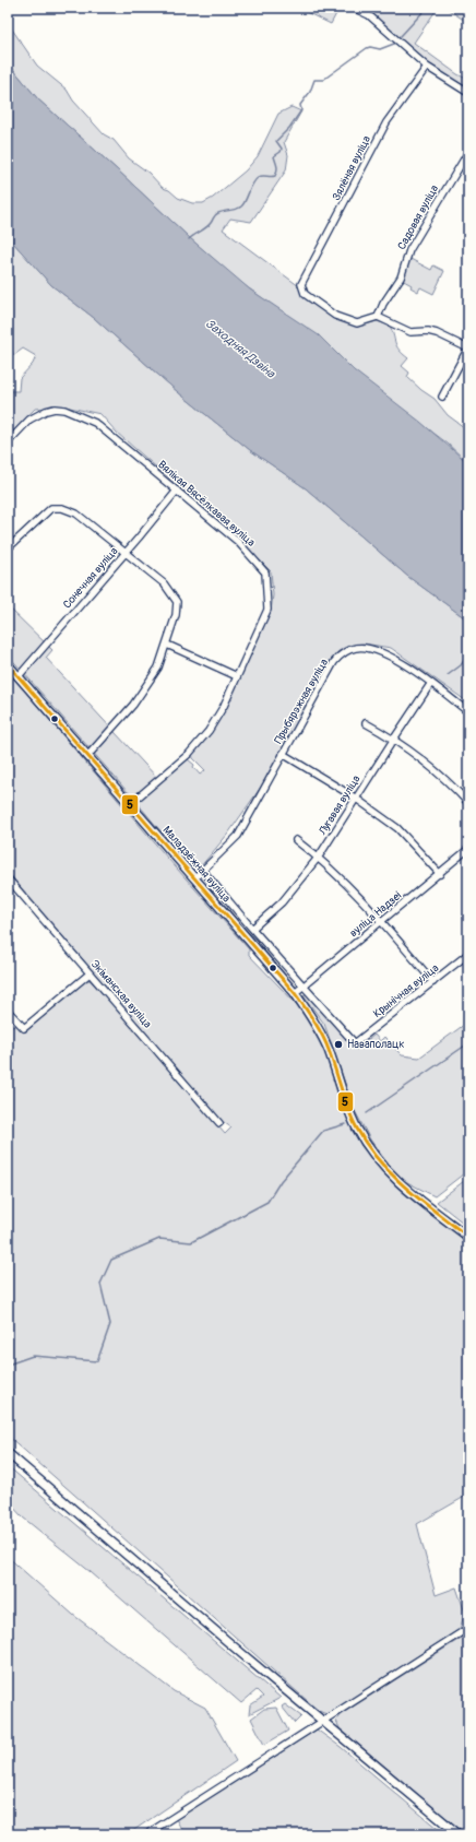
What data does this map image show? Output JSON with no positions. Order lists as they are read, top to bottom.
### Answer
{
  "streets": {
    "main road": ["Маладзёжная вуліца"],
    "street": [
      "Зялёная вуліца",
      "Садовая вуліца",
      "Вялікая Вясёлкавая вуліца",
      "Сонечная вуліца",
      "Прыбярэжная вуліца",
      "Лугавая вуліца",
      "вуліца Надзеі",
      "Крынічная вуліца",
      "Экіманская вуліца"
    ]
  },
  "crossings": [
    ["Зялёная вуліца", "Садовая вуліца"],
    ["Вялікая Вясёлкавая вуліца", "Сонечная вуліца"],
    ["Вялікая Вясёлкавая вуліца", "Маладзёжная вуліца"],
    ["Сонечная вуліца", "Маладзёжная вуліца"],
    ["Прыбярэжная вуліца", "Лугавая вуліца"],
    ["Прыбярэжная вуліца", "Маладзёжная вуліца"],
    ["Маладзёжная вуліца", "вуліца Надзеі"],
    ["вуліца Надзеі", "Крынічная вуліца"]
  ],
  "water": ["Заходняя Дзвіна"],
  "places": ["Наваполацк"],
  "lines": ["transit line 5"]
}
